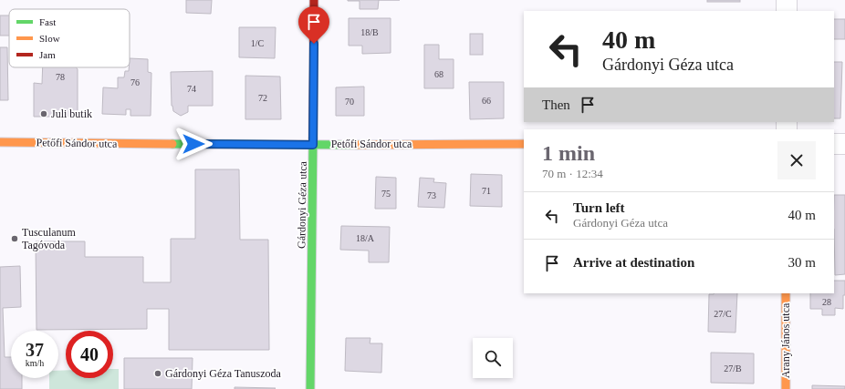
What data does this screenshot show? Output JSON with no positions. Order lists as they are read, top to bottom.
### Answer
{
  "streets": {
    "street": ["Petőfi Sándor utca", "Gárdonyi Géza utca", "Arany János utca"]
  },
  "crossings": [
    ["Petőfi Sándor utca", "Gárdonyi Géza utca"]
  ],
  "places": ["Juli butik", "Tusculanum Tagóvoda", "Gárdonyi Géza Tanuszoda"],
  "house_numbers": [
    "18/B",
    "1/C",
    "68",
    "78",
    "76",
    "74",
    "72",
    "66",
    "70",
    "71",
    "75",
    "73",
    "18/A",
    "28",
    "27/C",
    "27/B"
  ],
  "legend": ["Fast", "Slow", "Jam"],
  "page": {
    "turn": ["40 m", "Gárdonyi Géza utca"],
    "then": "Then",
    "heading": ["1 min", "70 m · 12:34"],
    "list": [
      {
        "name": "Turn left",
        "note": "Gárdonyi Géza utca",
        "value": "40 m"
      },
      {
        "name": "Arrive at destination",
        "value": "30 m"
      }
    ],
    "speed": "37 km/h",
    "limit": "40"
  }
}
